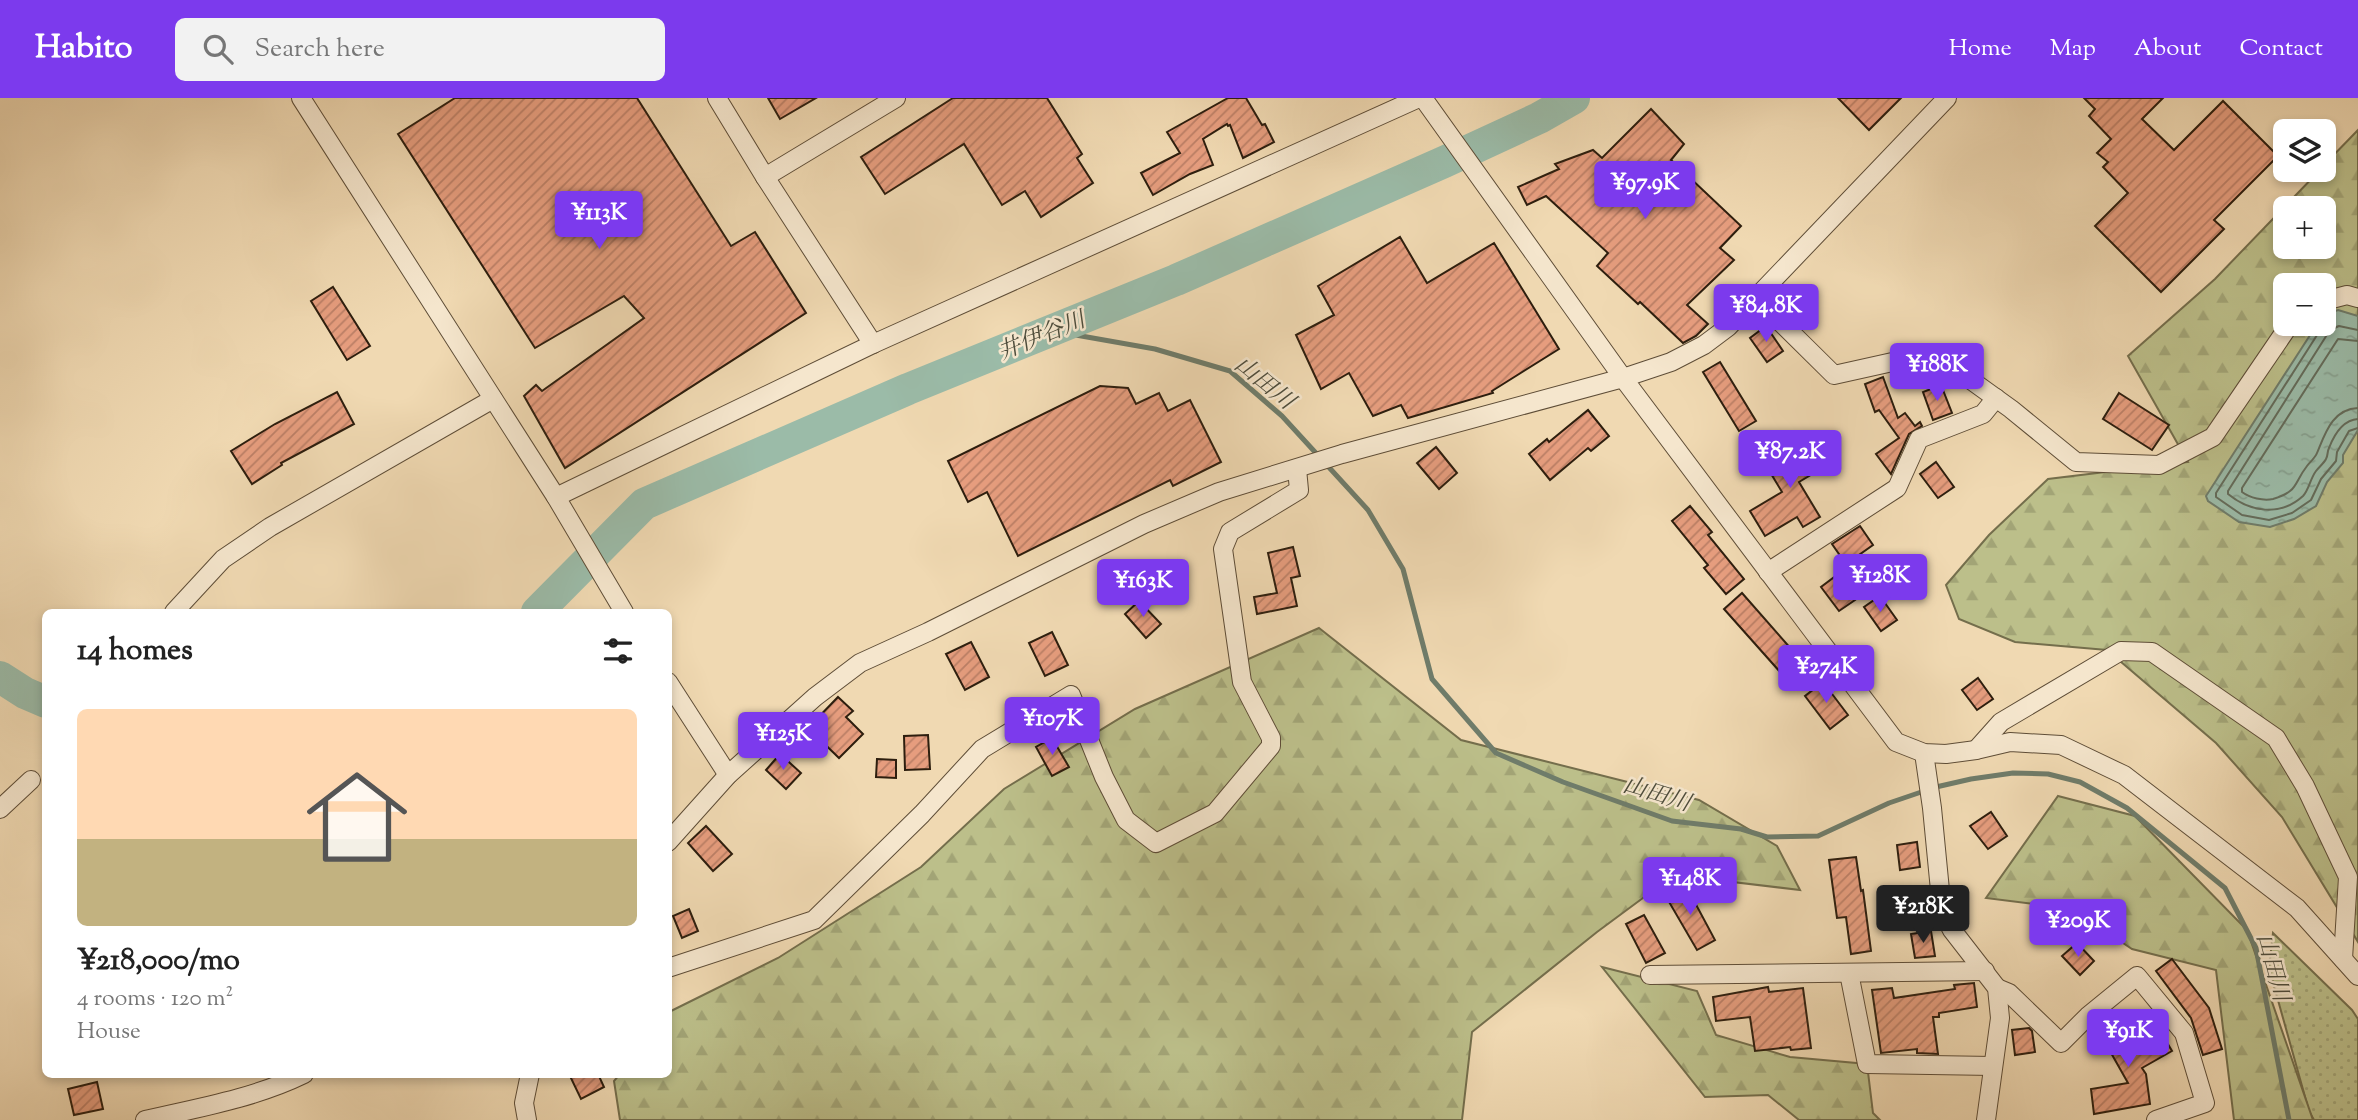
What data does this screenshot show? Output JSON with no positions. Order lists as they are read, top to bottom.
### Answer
{
  "water": ["井伊谷川", "山田川"],
  "page": {
    "header": "Habito",
    "search": "Search here",
    "nav": [
      "Home",
      "Map",
      "About",
      "Contact"
    ],
    "map_buttons": ["+", "−"],
    "price": [
      "¥97.9K",
      "¥113K",
      "¥84.8K",
      "¥188K",
      "¥87.2K",
      "¥128K",
      "¥163K",
      "¥274K",
      "¥107K",
      "¥125K",
      "¥148K",
      "¥218K",
      "¥209K",
      "¥91K"
    ],
    "heading": "14 homes",
    "list": [
      {
        "name": "¥218,000/mo",
        "note": "4 rooms · 120 m² · House"
      }
    ]
  }
}
